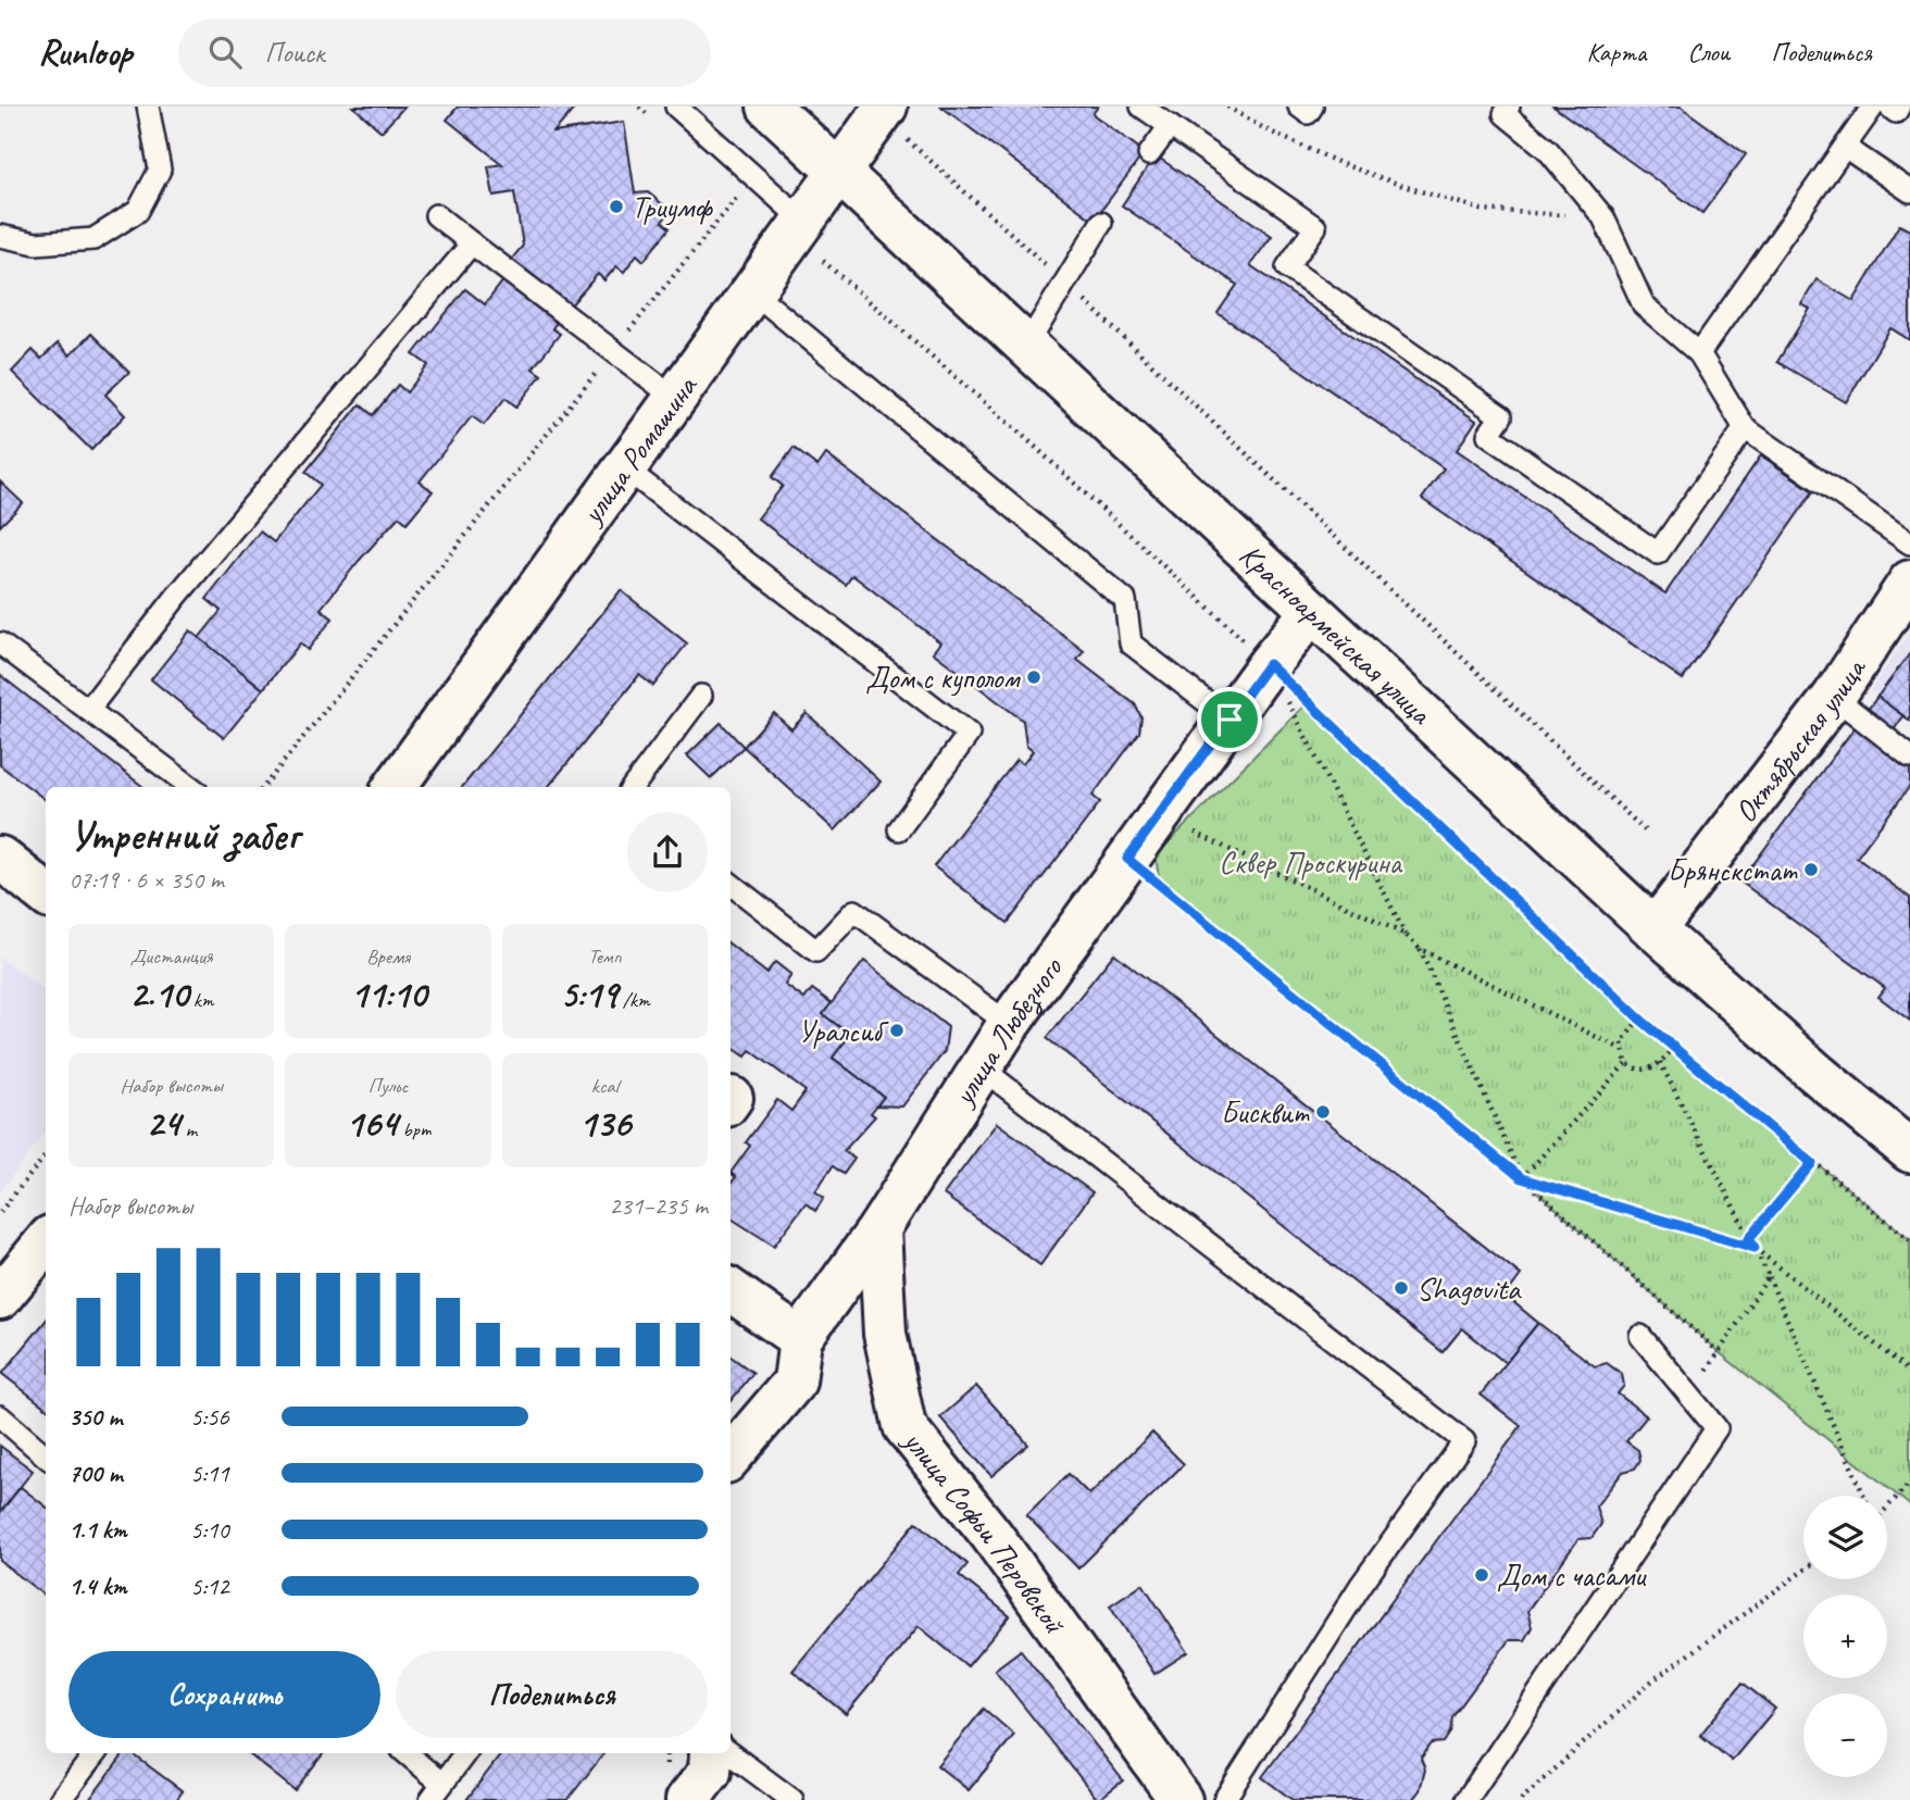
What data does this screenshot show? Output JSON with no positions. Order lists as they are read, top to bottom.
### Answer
{
  "streets": {
    "street": [
      "улица Ромашина",
      "Красноармейская улица",
      "Октябрьская улица",
      "улица Любезного",
      "улица Софьи Перовской"
    ]
  },
  "crossings": [
    ["улица Ромашина", "Красноармейская улица"],
    ["Красноармейская улица", "Октябрьская улица"],
    ["Красноармейская улица", "улица Любезного"],
    ["улица Любезного", "улица Софьи Перовской"]
  ],
  "parks": ["Сквер Проскурина"],
  "places": [
    "Триумф",
    "Дом с куполом",
    "Брянскстат",
    "Уралсиб",
    "Бисквит",
    "Shagovita",
    "Дом с часами"
  ],
  "page": {
    "header": "Runloop",
    "search": "Поиск",
    "nav": ["Карта", "Слои", "Поделиться"],
    "heading": ["Утренний забег", "07:19 · 6 × 350 m"],
    "stats": [
      ["Дистанция", "2.10 km"],
      ["Время", "11:10"],
      ["Темп", "5:19 /km"],
      ["Набор высоты", "24 m"],
      ["Пульс", "164 bpm"],
      ["kcal", "136"]
    ],
    "chart": ["Набор высоты", "231–235 m"],
    "list": [
      {
        "name": "350 m",
        "note": "5:56"
      },
      {
        "name": "700 m",
        "note": "5:11"
      },
      {
        "name": "1.1 km",
        "note": "5:10"
      },
      {
        "name": "1.4 km",
        "note": "5:12"
      }
    ],
    "map_buttons": ["+", "−"],
    "buttons": ["Сохранить", "Поделиться"]
  }
}
